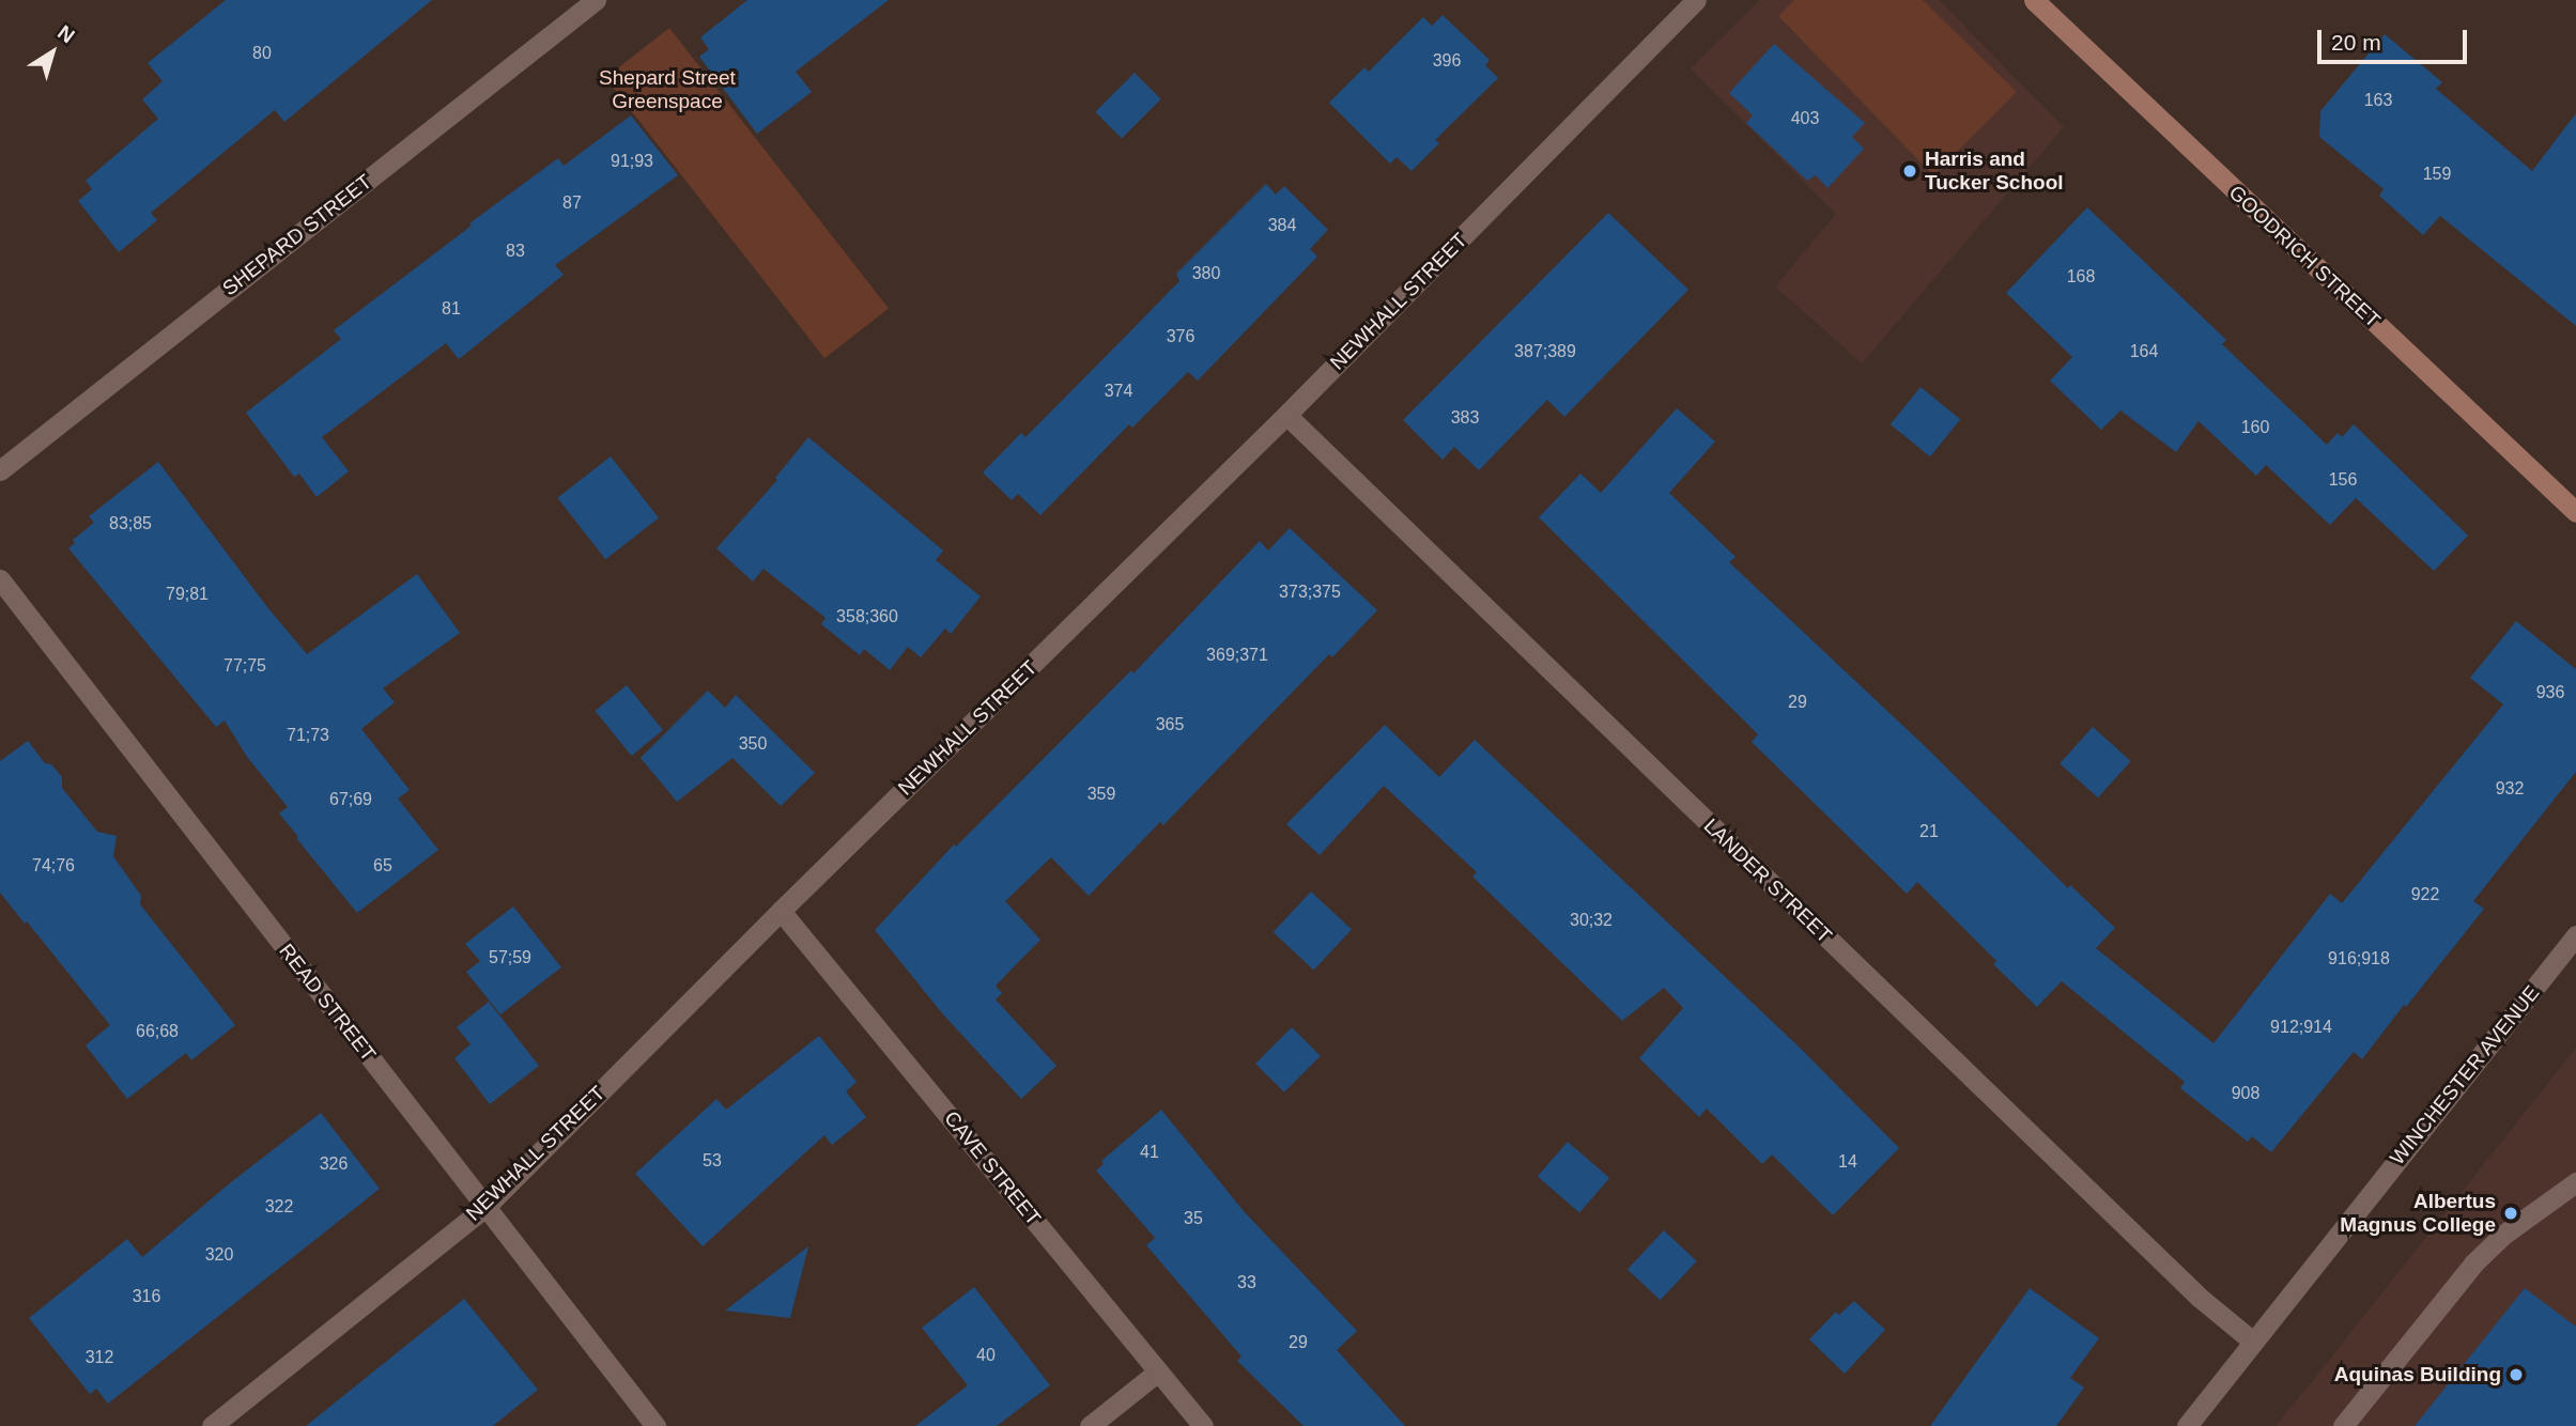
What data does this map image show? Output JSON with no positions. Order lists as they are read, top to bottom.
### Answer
{
  "streets": {
    "main road": ["GOODRICH STREET"],
    "street": [
      "SHEPARD STREET",
      "NEWHALL STREET",
      "LANDER STREET",
      "READ STREET",
      "WINCHESTER AVENUE",
      "CAVE STREET"
    ]
  },
  "crossings": [
    ["NEWHALL STREET", "LANDER STREET"],
    ["NEWHALL STREET", "READ STREET"],
    ["NEWHALL STREET", "CAVE STREET"],
    ["LANDER STREET", "WINCHESTER AVENUE"]
  ],
  "parks": ["Shepard Street Greenspace"],
  "places": ["Harris and Tucker School", "Albertus Magnus College", "Aquinas Building"],
  "house_numbers": [
    "80",
    "396",
    "163",
    "403",
    "91;93",
    "159",
    "87",
    "384",
    "83",
    "380",
    "168",
    "81",
    "376",
    "387;389",
    "164",
    "374",
    "383",
    "160",
    "156",
    "83;85",
    "373;375",
    "79;81",
    "358;360",
    "369;371",
    "77;75",
    "936",
    "29",
    "365",
    "71;73",
    "350",
    "932",
    "359",
    "67;69",
    "21",
    "74;76",
    "65",
    "922",
    "30;32",
    "57;59",
    "916;918",
    "912;914",
    "66;68",
    "908",
    "41",
    "53",
    "14",
    "326",
    "322",
    "35",
    "320",
    "33",
    "316",
    "29",
    "40",
    "312"
  ],
  "scale_bar": "20 m",
  "north": "top right"
}
